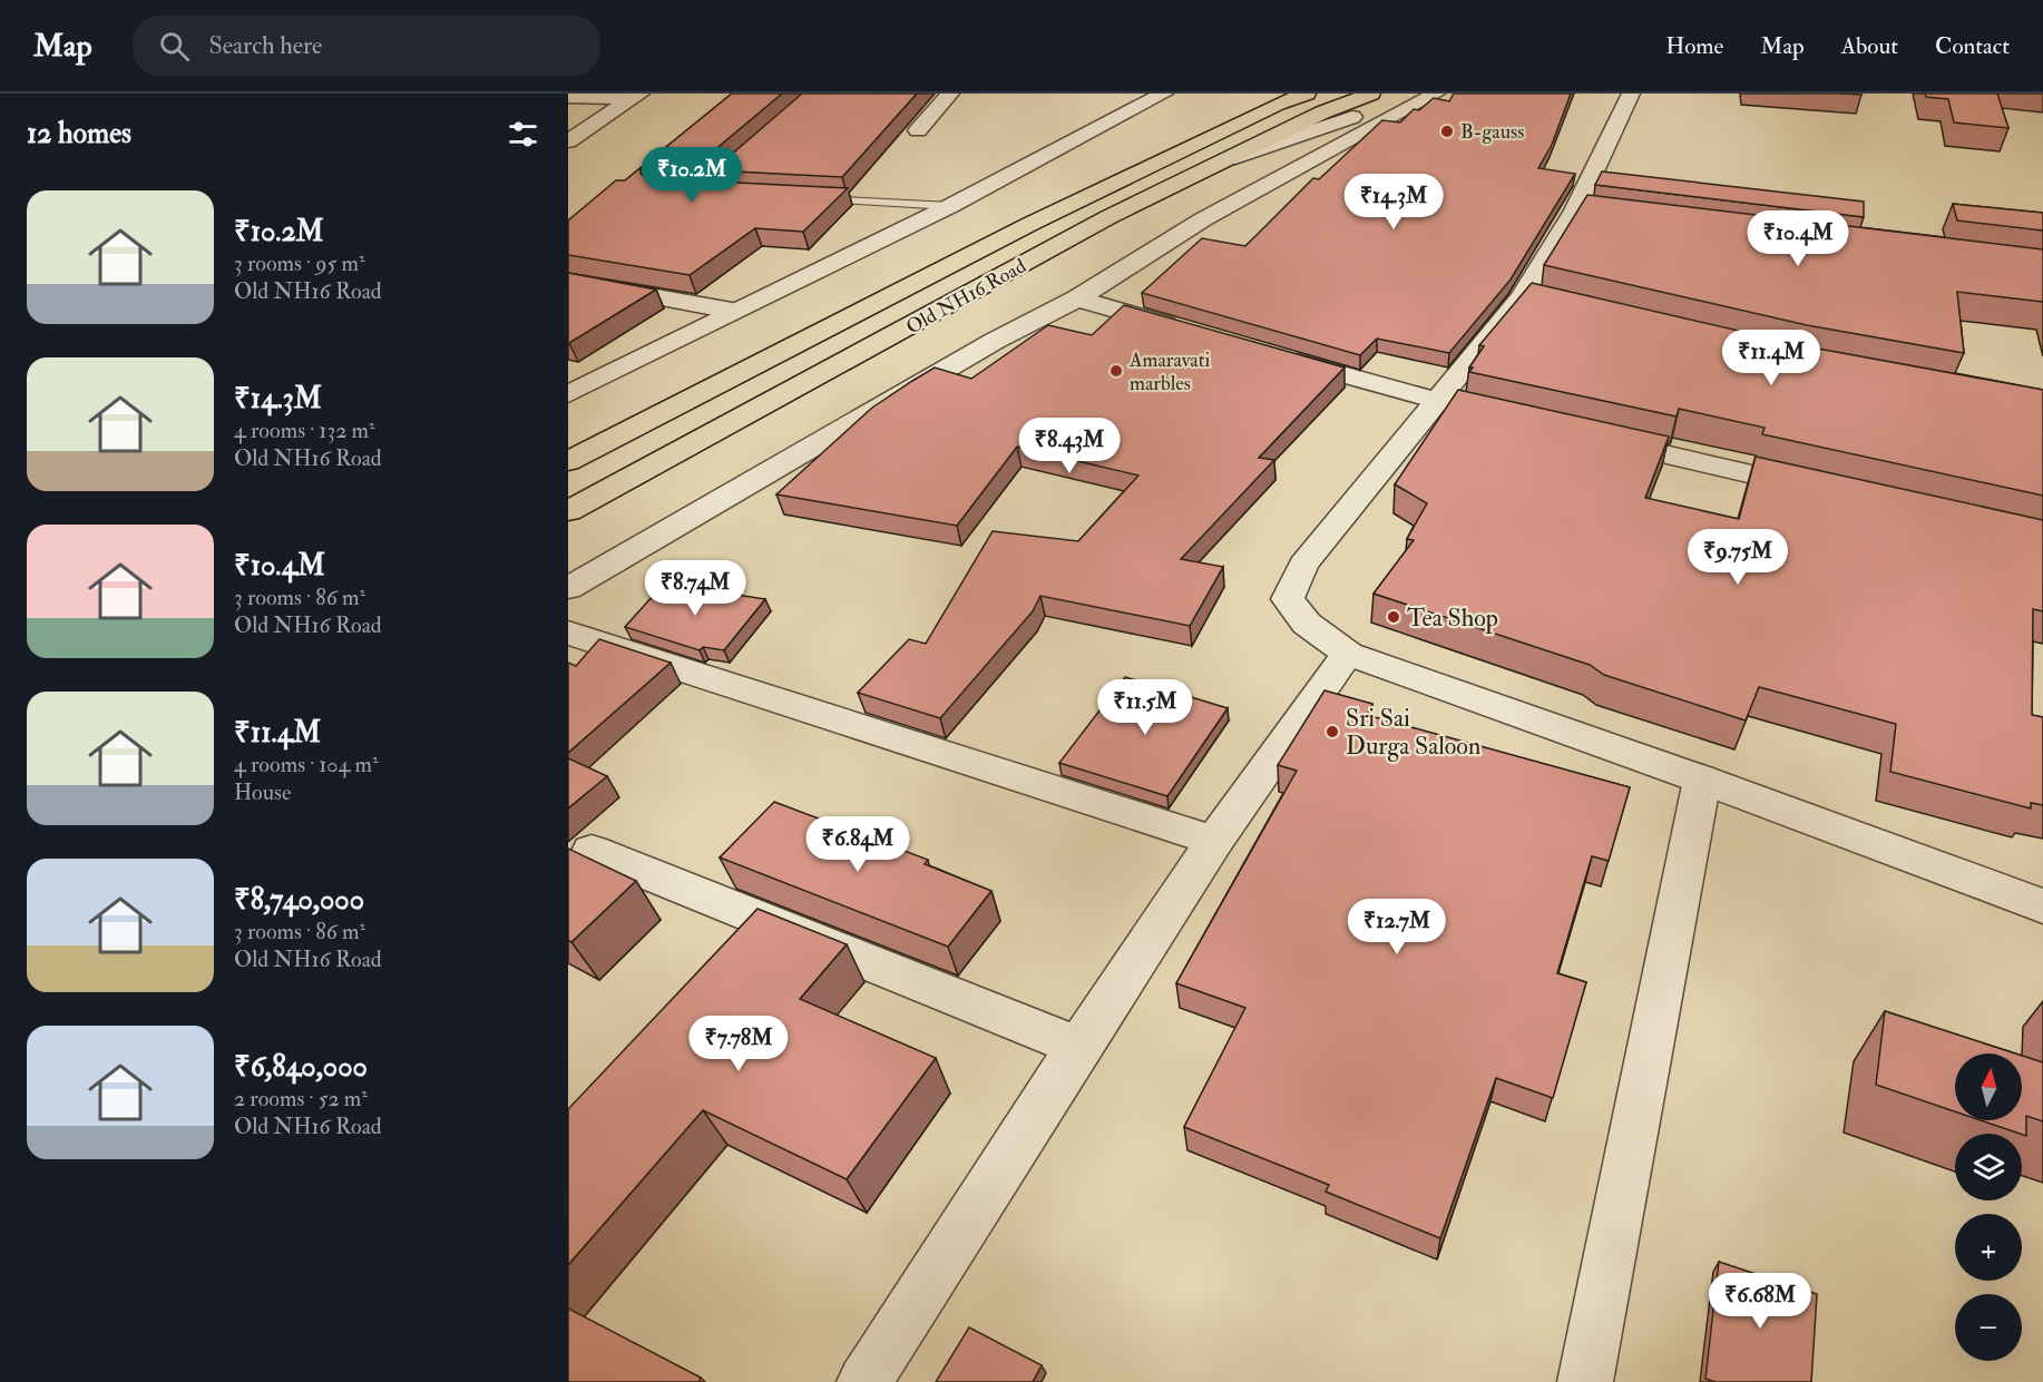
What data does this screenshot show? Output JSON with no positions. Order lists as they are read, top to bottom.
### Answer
{
  "streets": {
    "main road": ["Old NH16 Road"]
  },
  "places": [
    "B-gauss",
    "Amaravati marbles",
    "Tea Shop",
    "Sri Sai Durga Saloon"
  ],
  "north": "top",
  "page": {
    "header": "Map",
    "search": "Search here",
    "nav": [
      "Home",
      "Map",
      "About",
      "Contact"
    ],
    "heading": "12 homes",
    "price": [
      "₹10.2M",
      "₹14.3M",
      "₹10.4M",
      "₹11.4M",
      "₹8.43M",
      "₹9.75M",
      "₹8.74M",
      "₹11.5M",
      "₹6.84M",
      "₹12.7M",
      "₹7.78M",
      "₹6.68M"
    ],
    "list": [
      {
        "name": "₹10.2M",
        "note": "3 rooms · 95 m² · Old NH16 Road"
      },
      {
        "name": "₹14.3M",
        "note": "4 rooms · 132 m² · Old NH16 Road"
      },
      {
        "name": "₹10.4M",
        "note": "3 rooms · 86 m² · Old NH16 Road"
      },
      {
        "name": "₹11.4M",
        "note": "4 rooms · 104 m² · House"
      },
      {
        "name": "₹8,740,000",
        "note": "3 rooms · 86 m² · Old NH16 Road"
      },
      {
        "name": "₹6,840,000",
        "note": "2 rooms · 52 m² · Old NH16 Road"
      }
    ],
    "map_buttons": ["+", "−"]
  }
}
